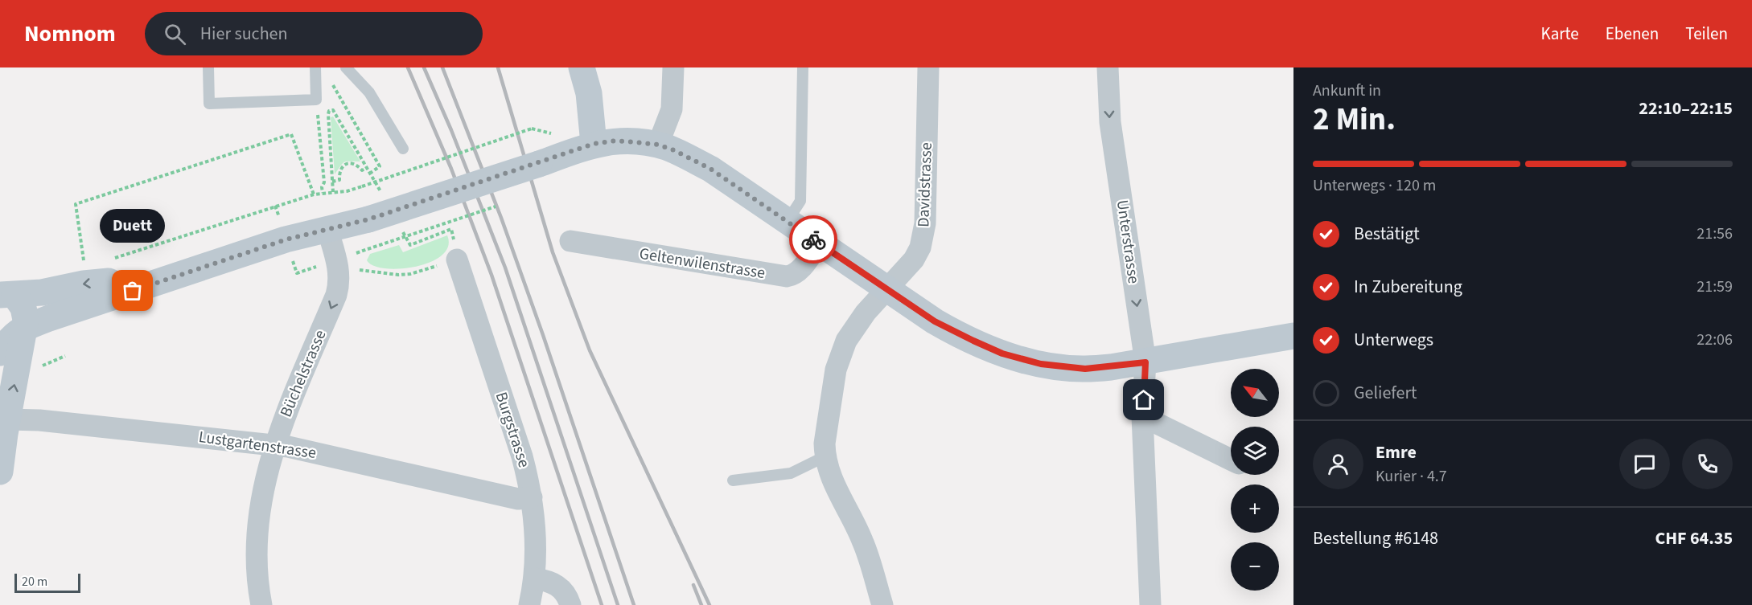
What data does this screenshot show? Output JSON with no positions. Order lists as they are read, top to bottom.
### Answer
{
  "streets": {
    "street": [
      "Davidstrasse",
      "Unterstrasse",
      "Geltenwilenstrasse",
      "Büchelstrasse",
      "Burgstrasse",
      "Lustgartenstrasse"
    ]
  },
  "crossings": [
    ["Büchelstrasse", "Lustgartenstrasse"],
    ["Burgstrasse", "Lustgartenstrasse"]
  ],
  "one_way": ["Unterstrasse", "Büchelstrasse"],
  "places": ["Duett"],
  "scale_bar": "20 m",
  "north": "top left",
  "page": {
    "header": "Nomnom",
    "search": "Hier suchen",
    "nav": ["Karte", "Ebenen", "Teilen"],
    "heading": ["2 Min.", "Ankunft in", "22:10–22:15"],
    "panel": [
      "Emre",
      "Kurier · 4.7",
      "Bestellung #6148",
      "CHF 64.35"
    ],
    "bar": "Unterwegs · 120 m",
    "list": [
      ["Bestätigt", "21:56"],
      ["In Zubereitung", "21:59"],
      ["Unterwegs", "22:06"],
      "Geliefert"
    ],
    "bubble": "Duett",
    "map_buttons": ["+", "−"],
    "scale": "20 m"
  }
}
